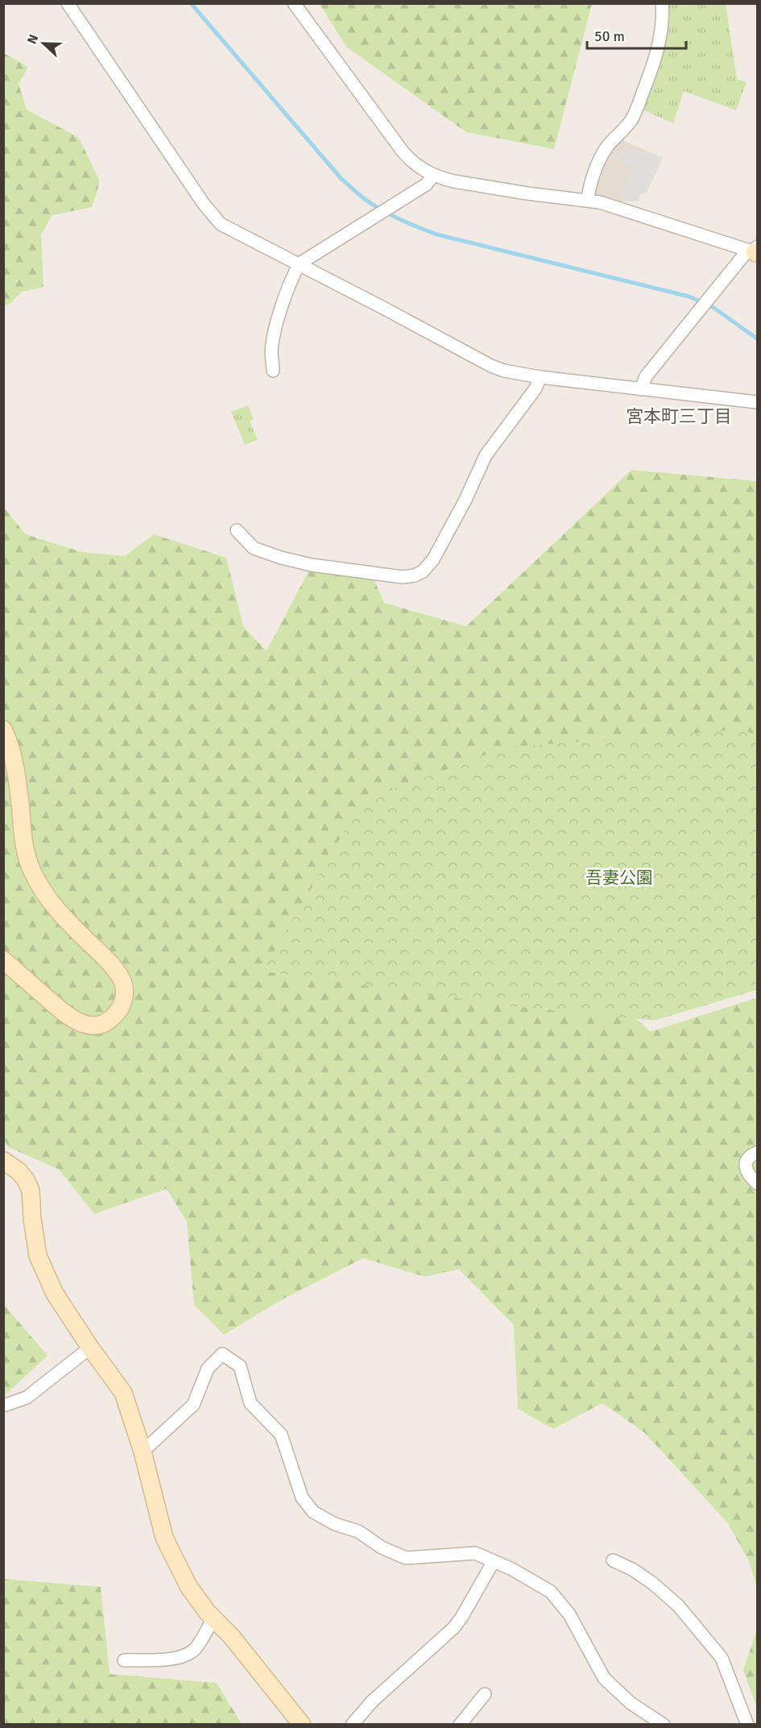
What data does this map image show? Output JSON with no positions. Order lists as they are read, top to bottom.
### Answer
{
  "districts": ["宮本町三丁目"],
  "parks": ["吾妻公園"],
  "scale_bar": "50 m",
  "north": "left"
}
